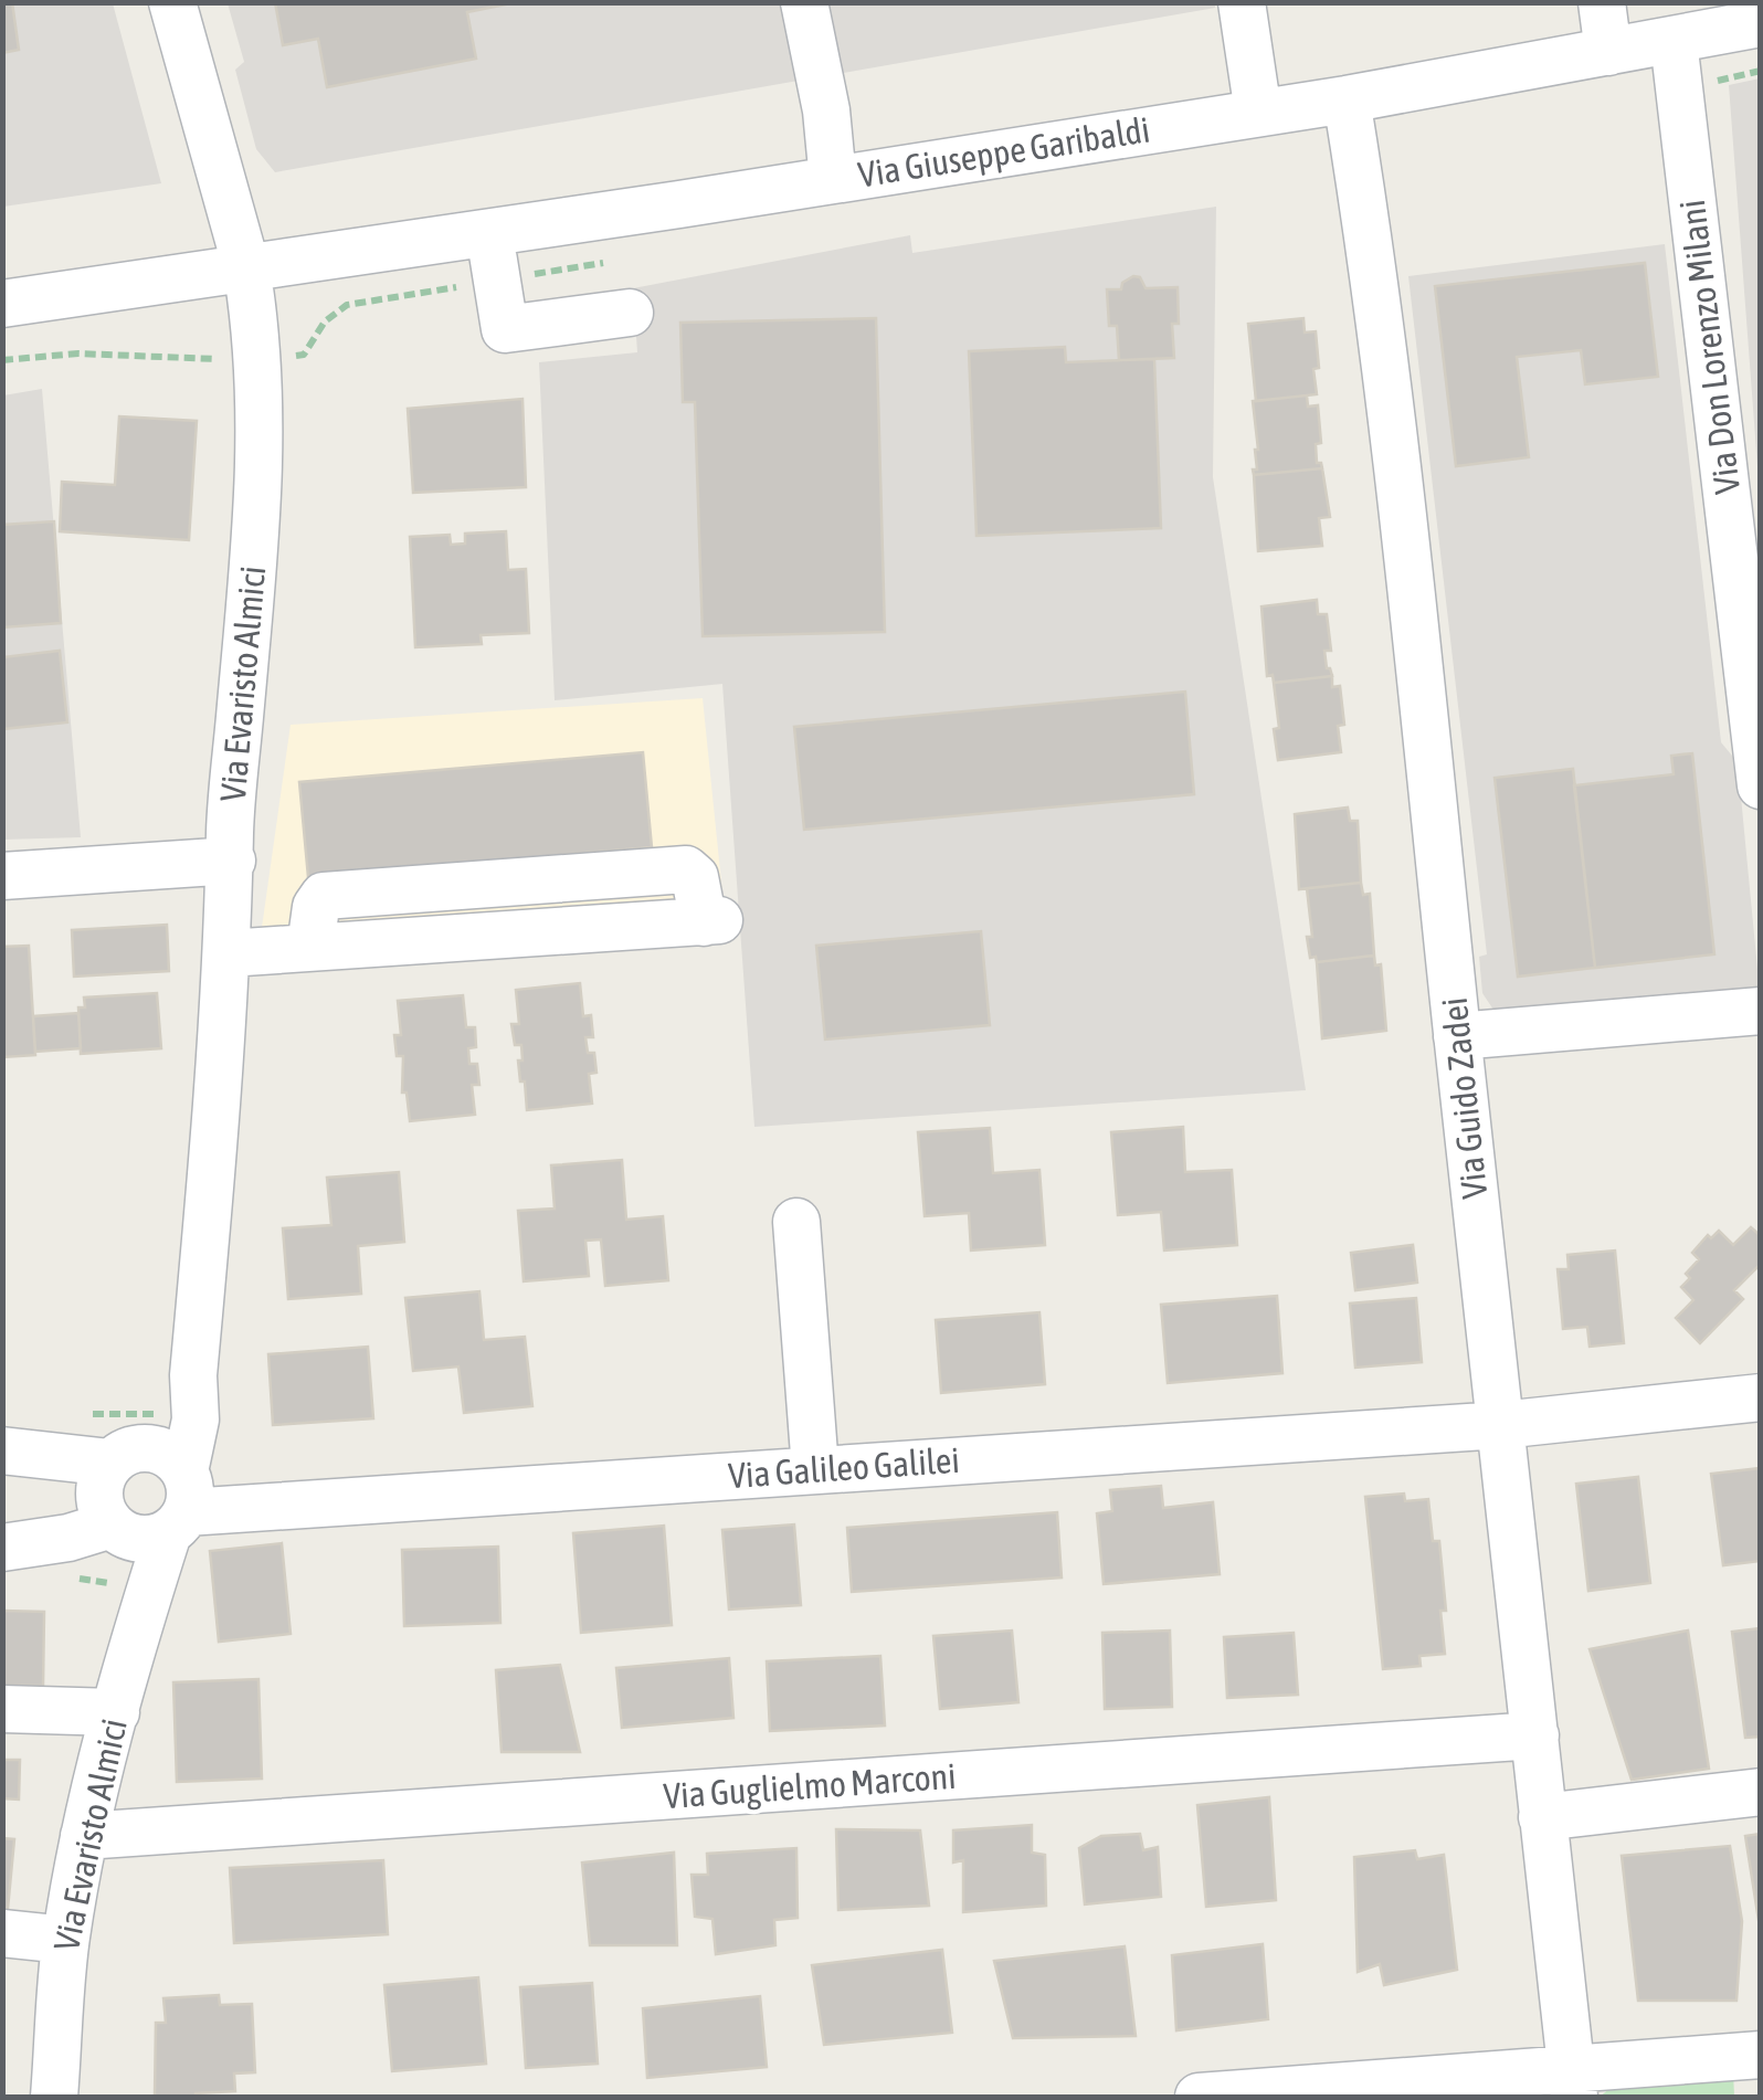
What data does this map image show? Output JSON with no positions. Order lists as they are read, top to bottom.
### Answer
{
  "streets": {
    "street": [
      "Via Giuseppe Garibaldi",
      "Via Don Lorenzo Milani",
      "Via Evaristo Almici",
      "Via Guido Zadei",
      "Via Galileo Galilei",
      "Via Guglielmo Marconi"
    ]
  },
  "crossings": [
    ["Via Giuseppe Garibaldi", "Via Don Lorenzo Milani"],
    ["Via Giuseppe Garibaldi", "Via Evaristo Almici"],
    ["Via Giuseppe Garibaldi", "Via Guido Zadei"],
    ["Via Evaristo Almici", "Via Galileo Galilei"],
    ["Via Evaristo Almici", "Via Guglielmo Marconi"],
    ["Via Guido Zadei", "Via Galileo Galilei"],
    ["Via Guido Zadei", "Via Guglielmo Marconi"]
  ]
}
